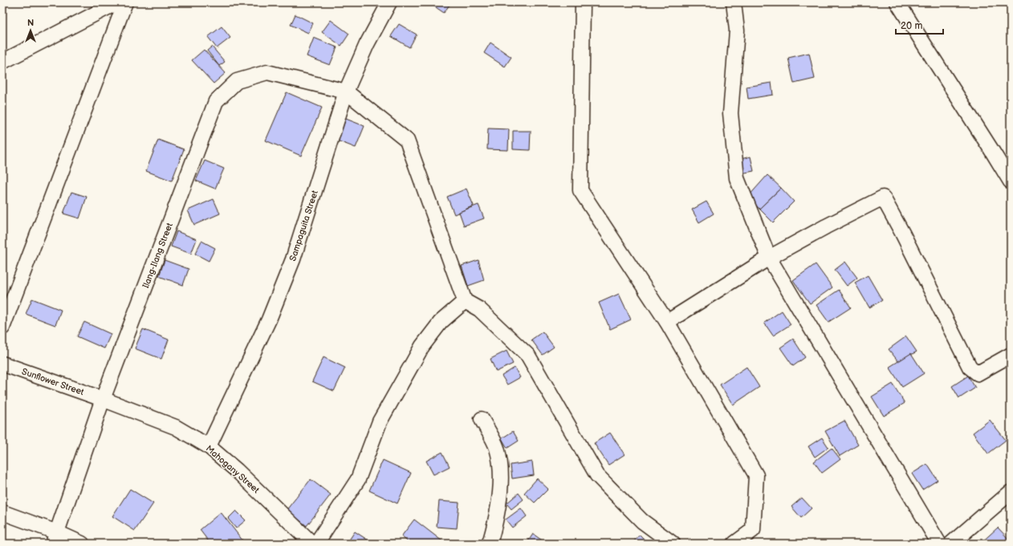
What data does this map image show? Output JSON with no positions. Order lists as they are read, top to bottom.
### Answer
{
  "streets": {
    "street": [
      "Sampaguita Street",
      "Ilang-Ilang Street",
      "Sunflower Street",
      "Mahogany Street"
    ]
  },
  "crossings": [
    ["Sampaguita Street", "Ilang-Ilang Street"],
    ["Sampaguita Street", "Mahogany Street"],
    ["Ilang-Ilang Street", "Sunflower Street"],
    ["Ilang-Ilang Street", "Mahogany Street"],
    ["Sunflower Street", "Mahogany Street"]
  ],
  "scale_bar": "20 m",
  "north": "top"
}
